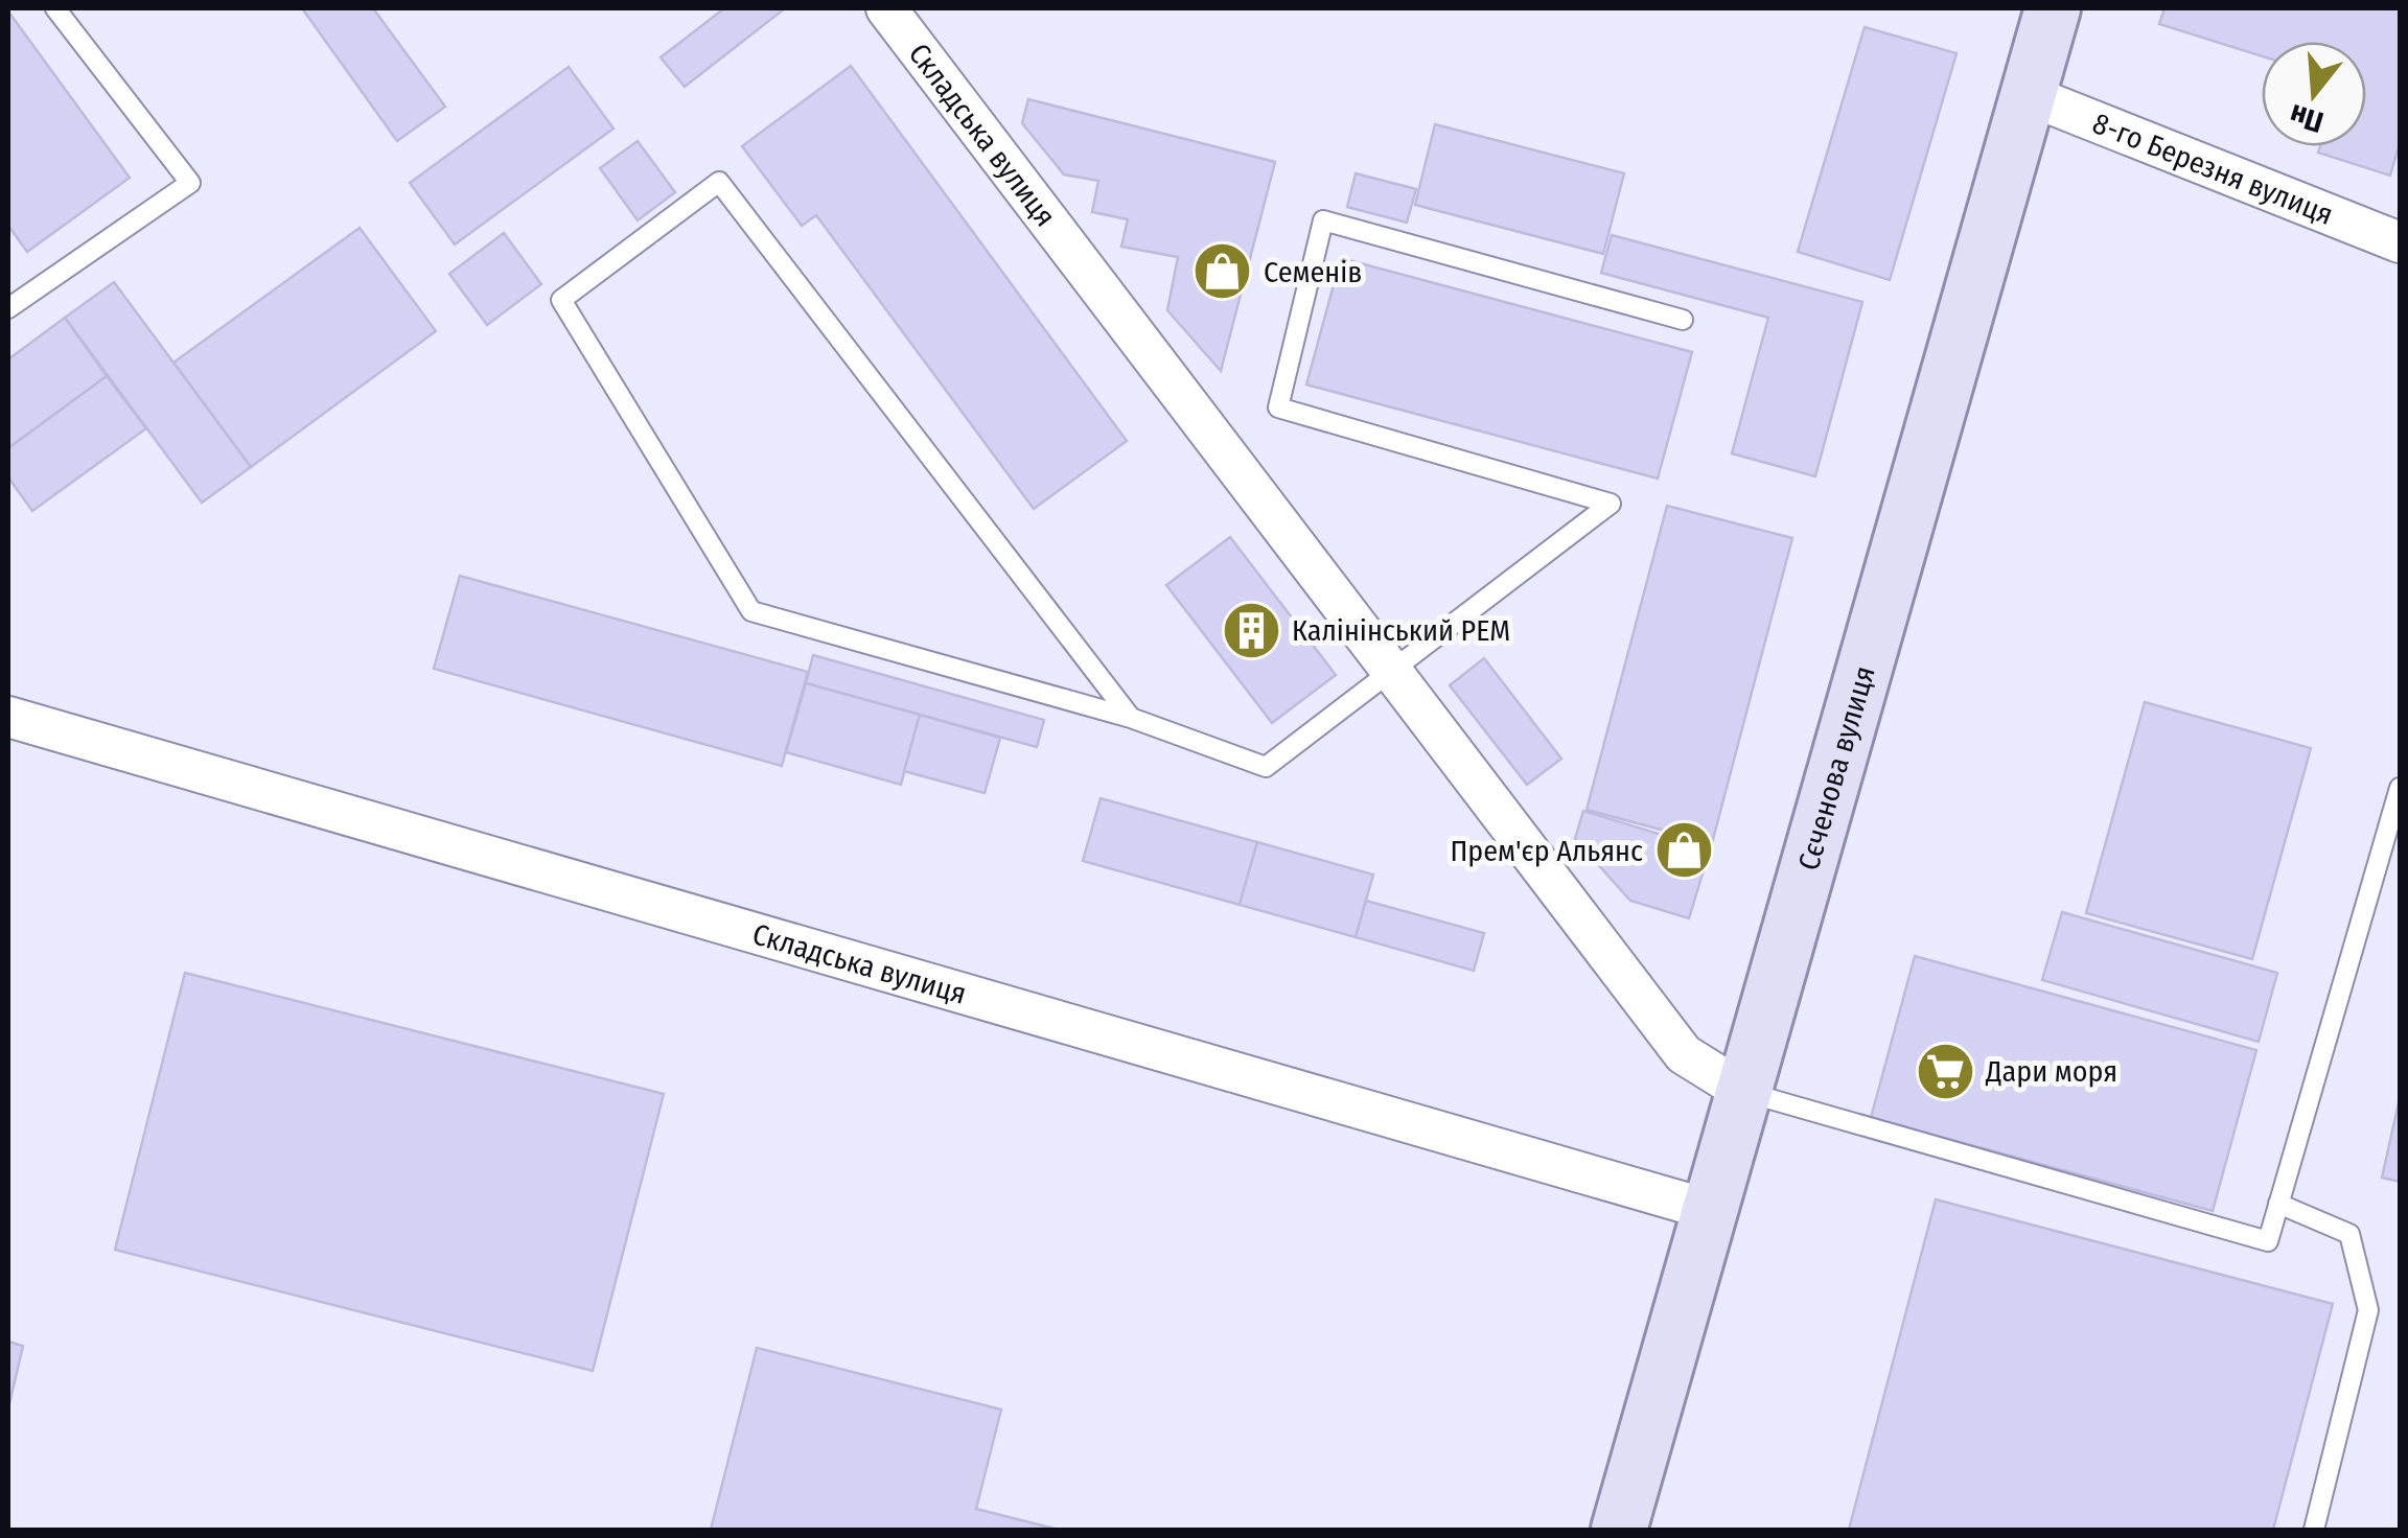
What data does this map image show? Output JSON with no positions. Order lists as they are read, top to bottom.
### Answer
{
  "streets": {
    "street": ["Складська вулиця", "8-го Березня вулиця", "Сєченова вулиця"]
  },
  "crossings": [
    ["Складська вулиця", "Сєченова вулиця"],
    ["8-го Березня вулиця", "Сєченова вулиця"]
  ],
  "places": {
    "shop": ["Семенів", "Прем'єр Альянс"],
    "building": ["Калінінський РЕМ"],
    "supermarket": ["Дари моря"]
  },
  "north": "bottom"
}
